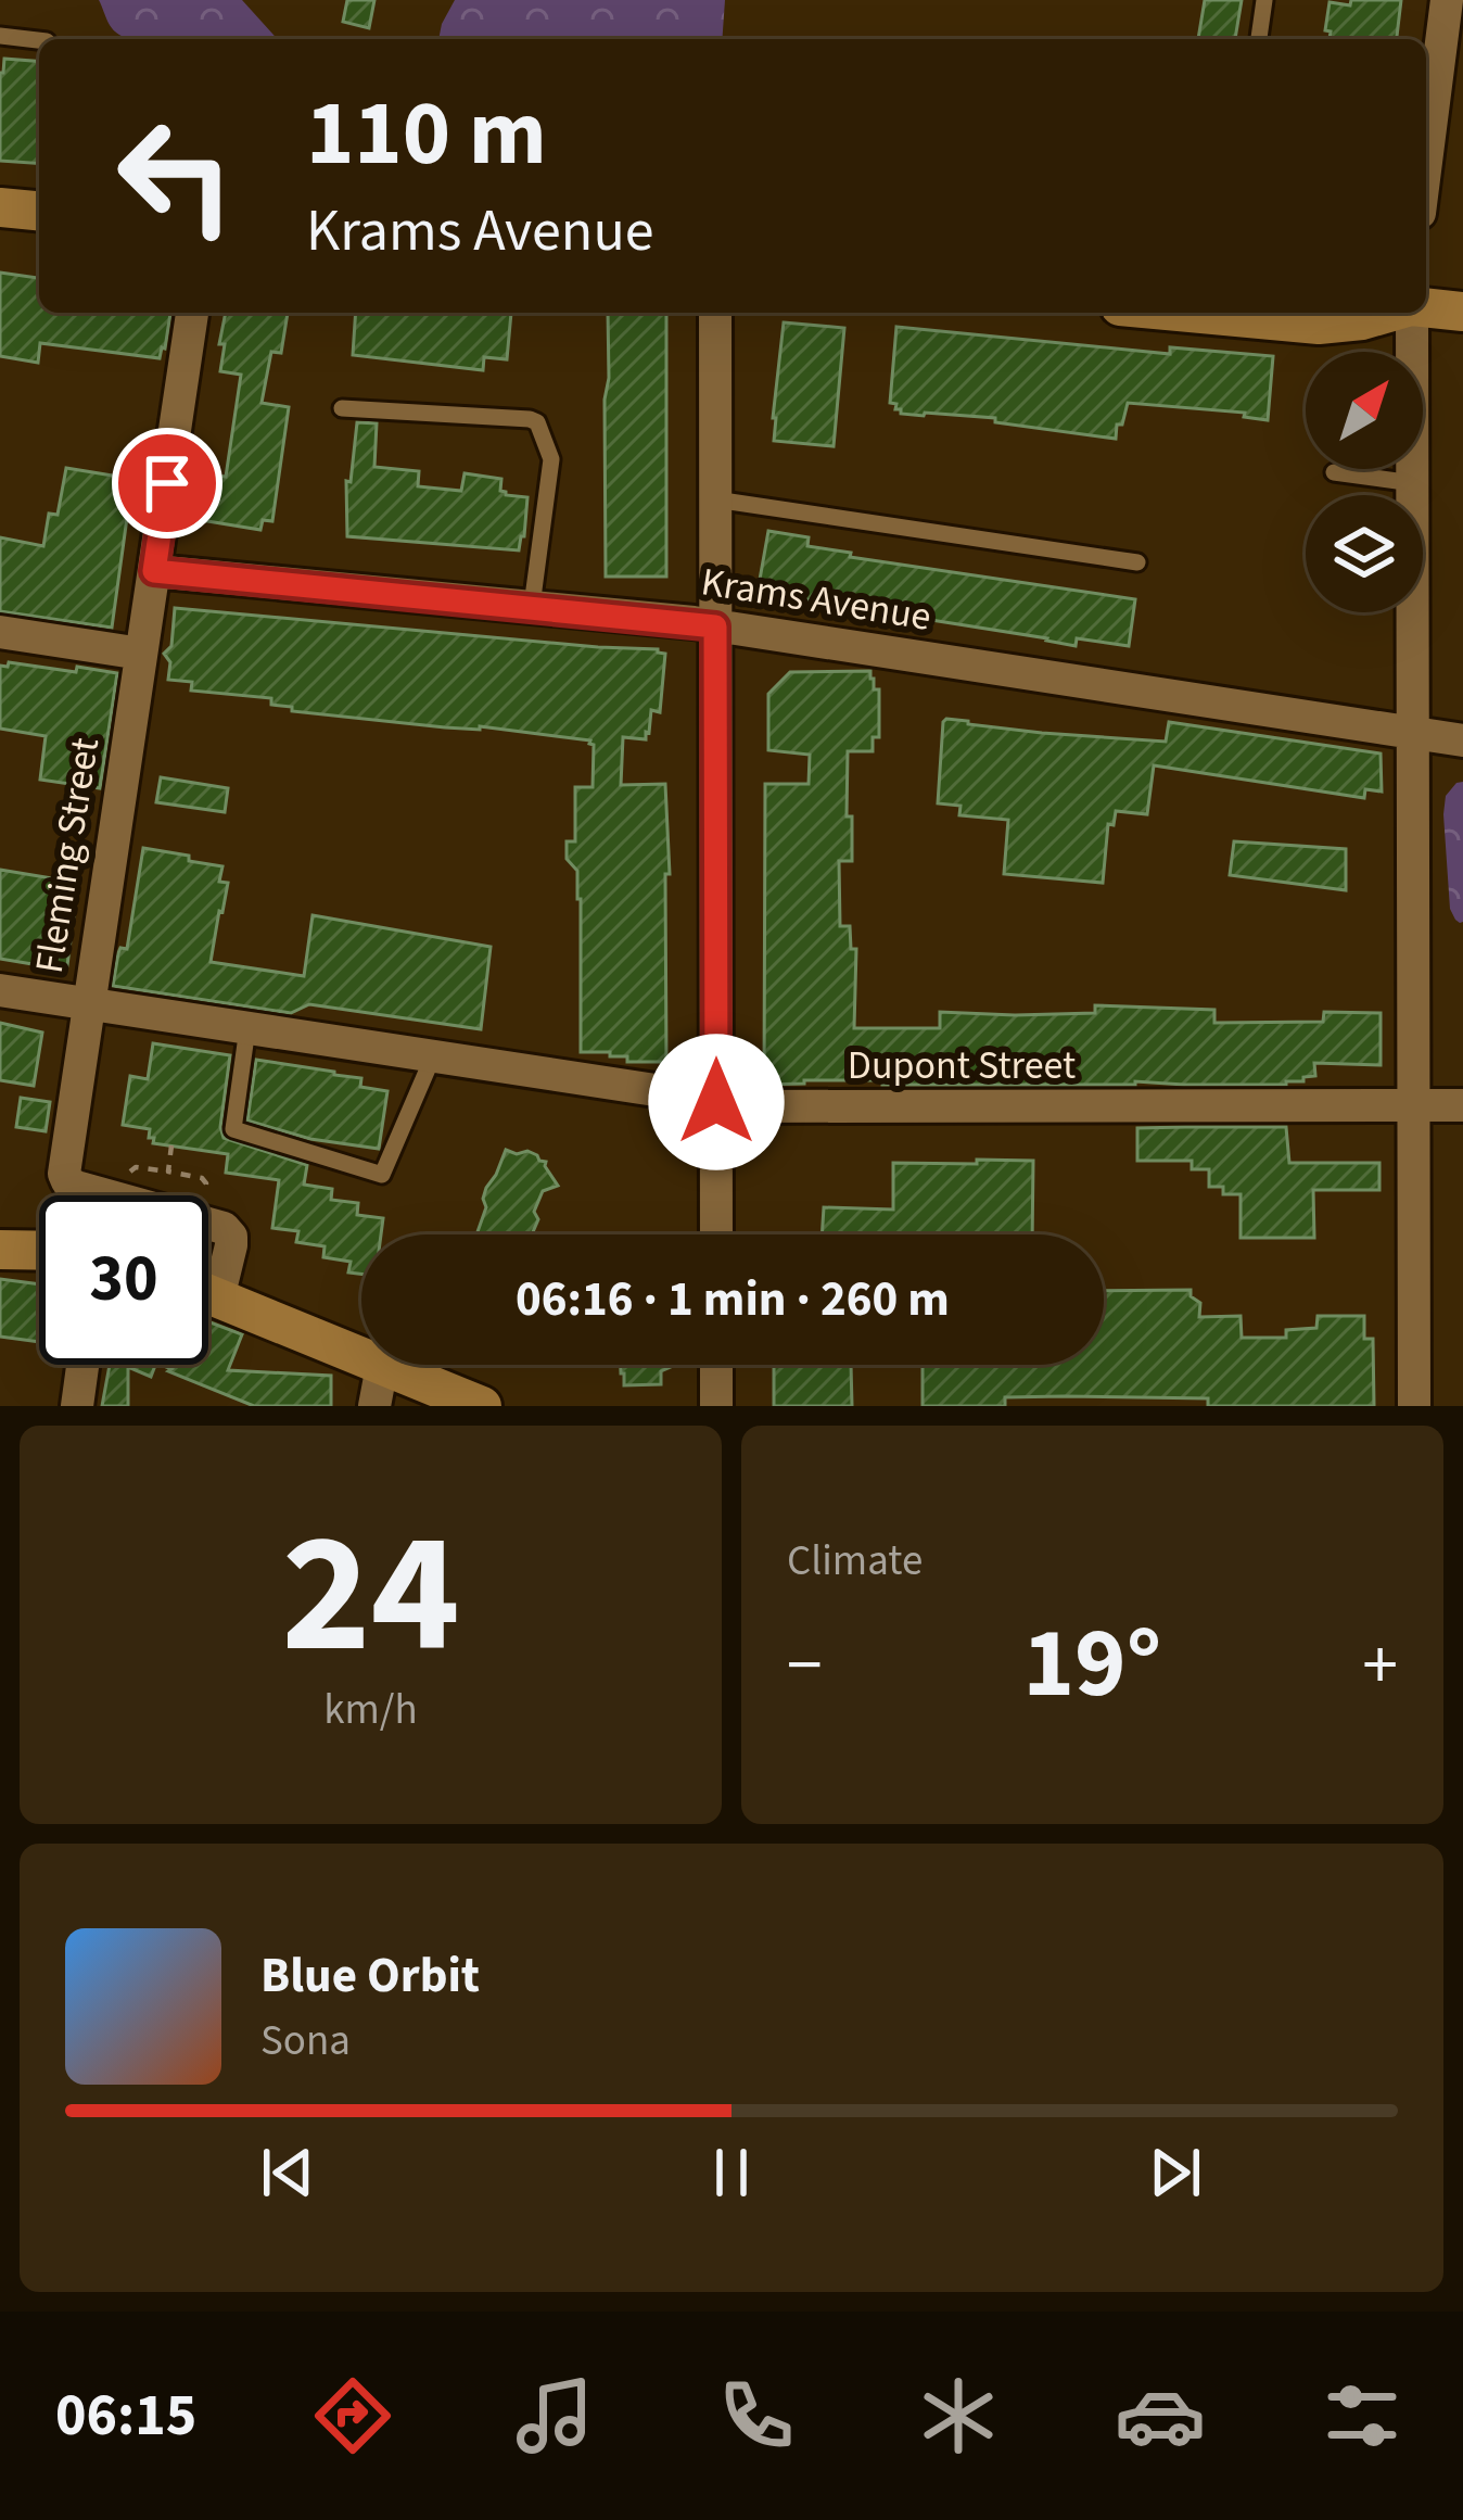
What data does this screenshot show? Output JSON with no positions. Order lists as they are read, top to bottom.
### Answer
{
  "streets": {
    "street": ["Krams Avenue", "Fleming Street", "Dupont Street"]
  },
  "crossings": [
    ["Krams Avenue", "Fleming Street"],
    ["Fleming Street", "Dupont Street"]
  ],
  "north": "top right",
  "page": {
    "turn": ["110 m", "Krams Avenue"],
    "limit": "30",
    "trip": "06:16 · 1 min · 260 m",
    "tile": [
      ["24", "km/h"],
      "Climate"
    ],
    "heat": ["−", "19°", "+"],
    "song": ["Blue Orbit", "Sona"],
    "tabs": "06:15"
  }
}
